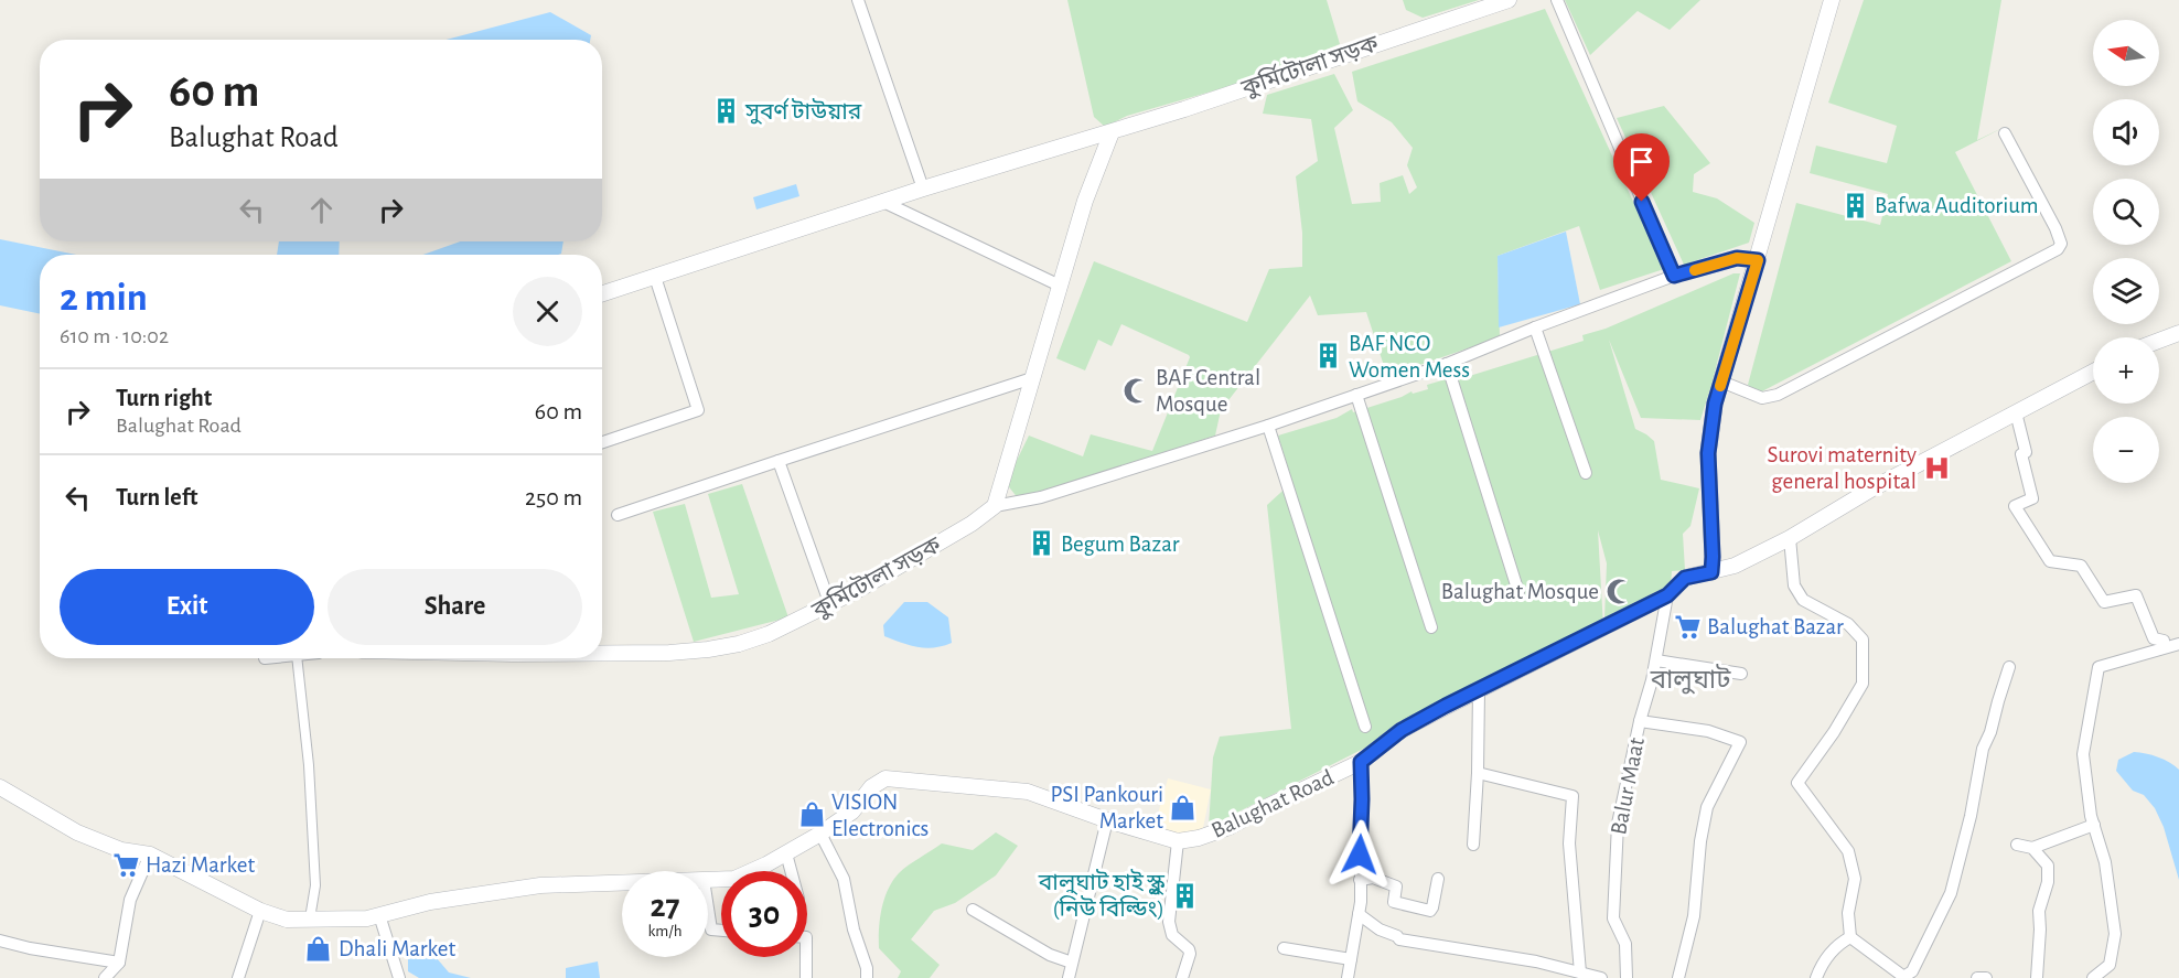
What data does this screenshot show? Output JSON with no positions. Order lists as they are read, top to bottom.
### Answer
{
  "streets": {
    "street": ["কুর্মিটোলা সড়ক", "Balur Maat", "Balughat Road"]
  },
  "crossings": [
    ["Balur Maat", "Balughat Road"]
  ],
  "districts": ["বালুঘাট"],
  "places": {
    "building": [
      "সুবর্ণ টাউয়ার",
      "Bafwa Auditorium",
      "BAF NCO Women Mess",
      "Begum Bazar",
      "বালুঘাট হাই স্কুল (নিউ বিল্ডিং)"
    ],
    "mosque": ["BAF Central Mosque", "Balughat Mosque"],
    "hospital": ["Surovi maternity general hospital"],
    "supermarket": ["Balughat Bazar", "Hazi Market"],
    "shop": ["PSI Pankouri Market", "VISION Electronics", "Dhali Market"]
  },
  "north": "left",
  "page": {
    "map_buttons": ["+", "−"],
    "turn": ["60 m", "Balughat Road"],
    "heading": ["2 min", "610 m · 10:02"],
    "list": [
      {
        "name": "Turn right",
        "note": "Balughat Road",
        "value": "60 m"
      },
      {
        "name": "Turn left",
        "value": "250 m"
      }
    ],
    "buttons": ["Exit", "Share"],
    "speed": "27 km/h",
    "limit": "30"
  }
}
